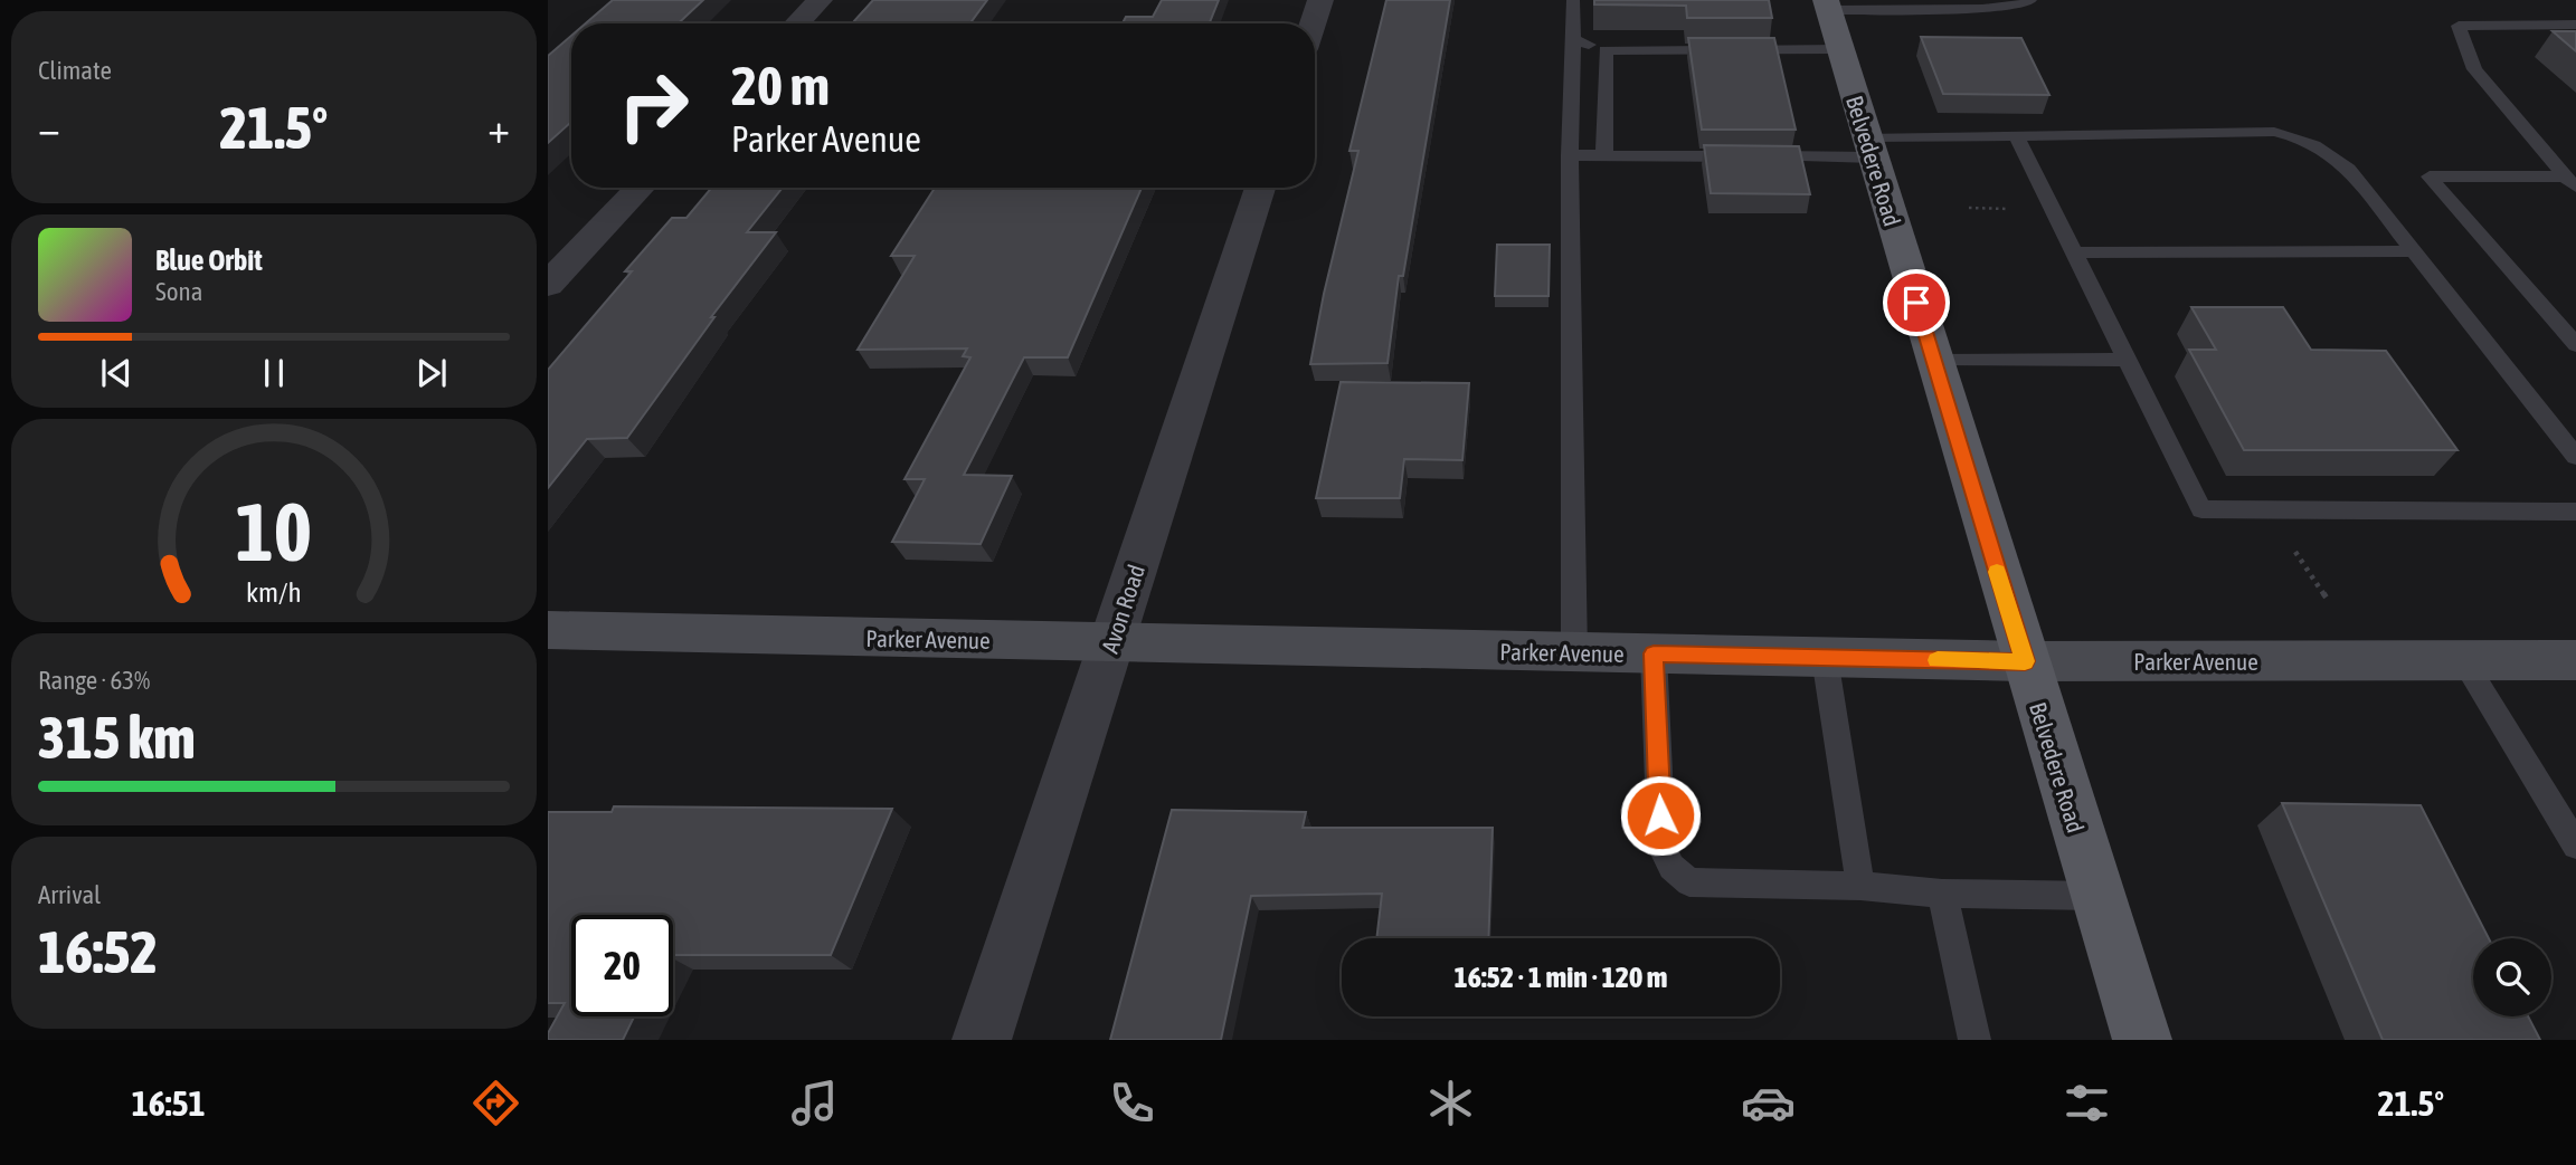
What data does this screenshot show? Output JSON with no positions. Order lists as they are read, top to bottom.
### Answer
{
  "streets": {
    "main road": ["Belvedere Road"],
    "street": ["Avon Road", "Parker Avenue"]
  },
  "crossings": [
    ["Belvedere Road", "Parker Avenue"],
    ["Avon Road", "Parker Avenue"]
  ],
  "page": {
    "tile": [
      "Climate",
      ["Range · 63%", "315 km"],
      ["Arrival", "16:52"]
    ],
    "turn": ["20 m", "Parker Avenue"],
    "heat": ["−", "21.5°", "+"],
    "song": ["Blue Orbit", "Sona"],
    "limit": "20",
    "trip": "16:52 · 1 min · 120 m",
    "tabs": ["16:51", "21.5°"],
    "gauge": ["10", "km/h"]
  }
}
